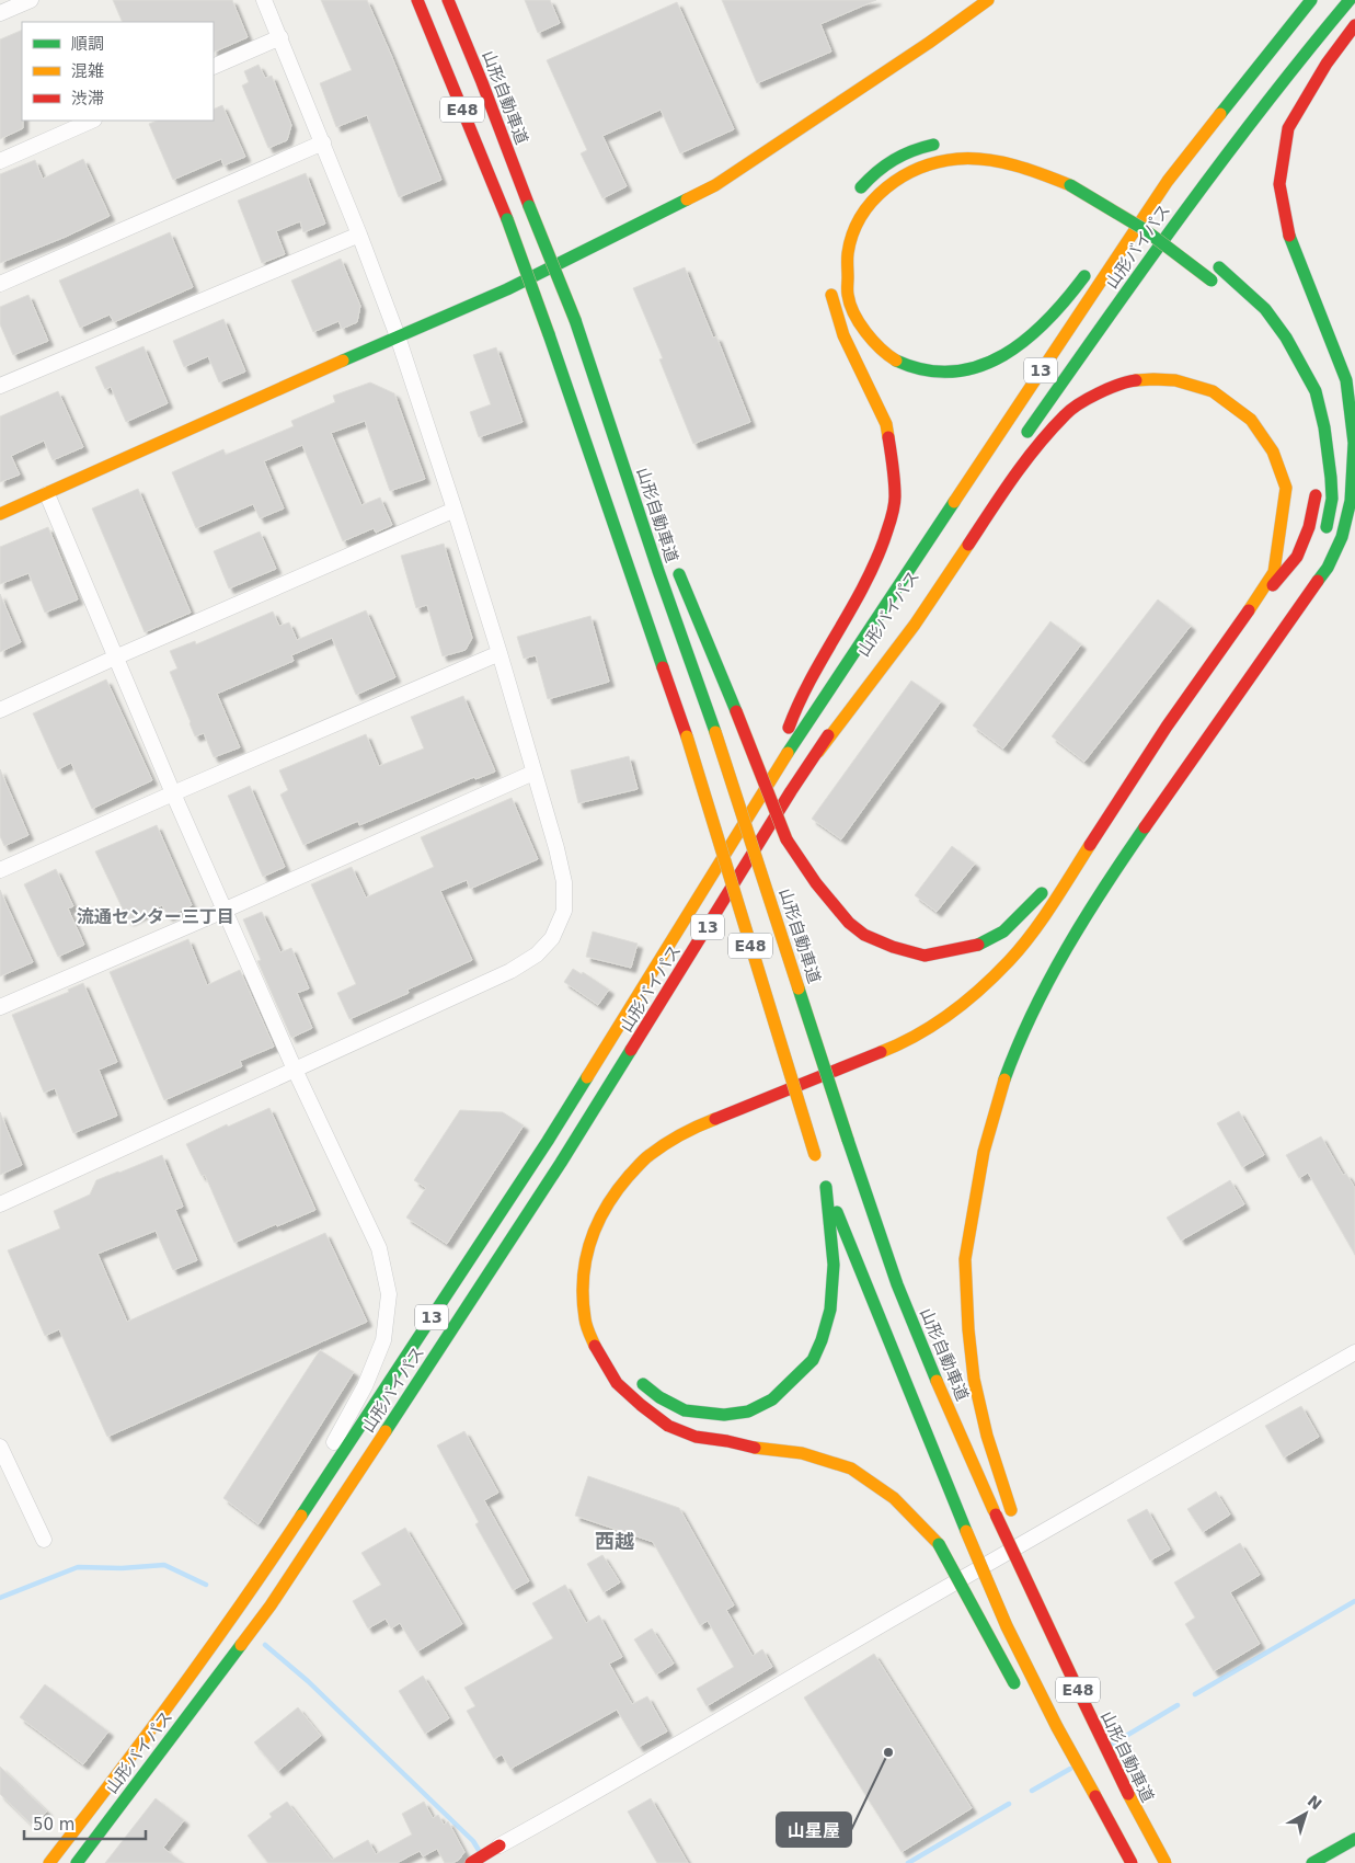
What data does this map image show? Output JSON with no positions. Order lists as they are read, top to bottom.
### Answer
{
  "streets": {
    "main road": [
      "山形自動車道",
      "E48",
      "山形バイパス",
      "13"
    ]
  },
  "districts": ["流通センター三丁目", "西越"],
  "places": ["山星屋"],
  "legend": ["順調", "混雑", "渋滞"],
  "scale_bar": "50 m",
  "north": "top right"
}
